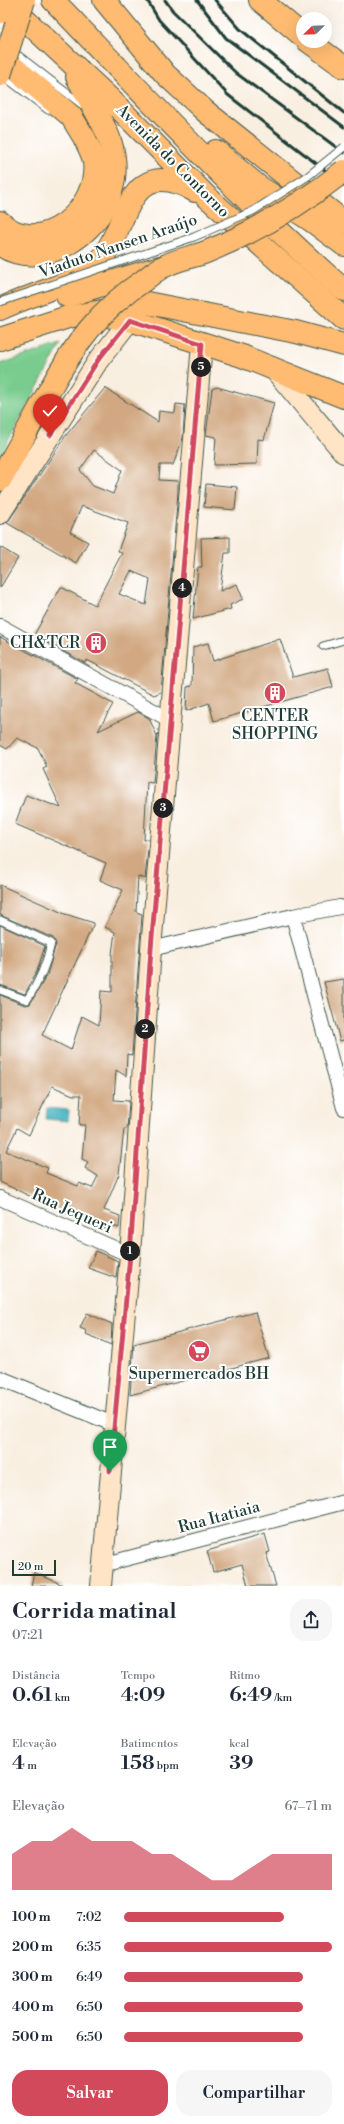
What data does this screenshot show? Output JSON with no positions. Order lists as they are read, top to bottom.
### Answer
{
  "streets": {
    "main road": ["Avenida do Contorno"],
    "street": ["Rua Jequeri", "Rua Itatiaia"],
    "lane": ["Viaduto Nansen Araújo"]
  },
  "places": {
    "building": ["CH&TCR", "CENTER SHOPPING"],
    "supermarket": ["Supermercados BH"]
  },
  "scale_bar": "20 m",
  "north": "bottom left",
  "page": {
    "pins": [
      "5",
      "4",
      "3",
      "2",
      "1"
    ],
    "scale": "20 m",
    "heading": ["Corrida matinal", "07:21"],
    "stats": [
      ["Distância", "0.61 km"],
      ["Tempo", "4:09"],
      ["Ritmo", "6:49 /km"],
      ["Elevação", "4 m"],
      ["Batimentos", "158 bpm"],
      ["kcal", "39"]
    ],
    "chart": ["Elevação", "67–71 m"],
    "list": [
      {
        "name": "100 m",
        "note": "7:02"
      },
      {
        "name": "200 m",
        "note": "6:35"
      },
      {
        "name": "300 m",
        "note": "6:49"
      },
      {
        "name": "400 m",
        "note": "6:50"
      },
      {
        "name": "500 m",
        "note": "6:50"
      }
    ],
    "buttons": ["Salvar", "Compartilhar"]
  }
}
